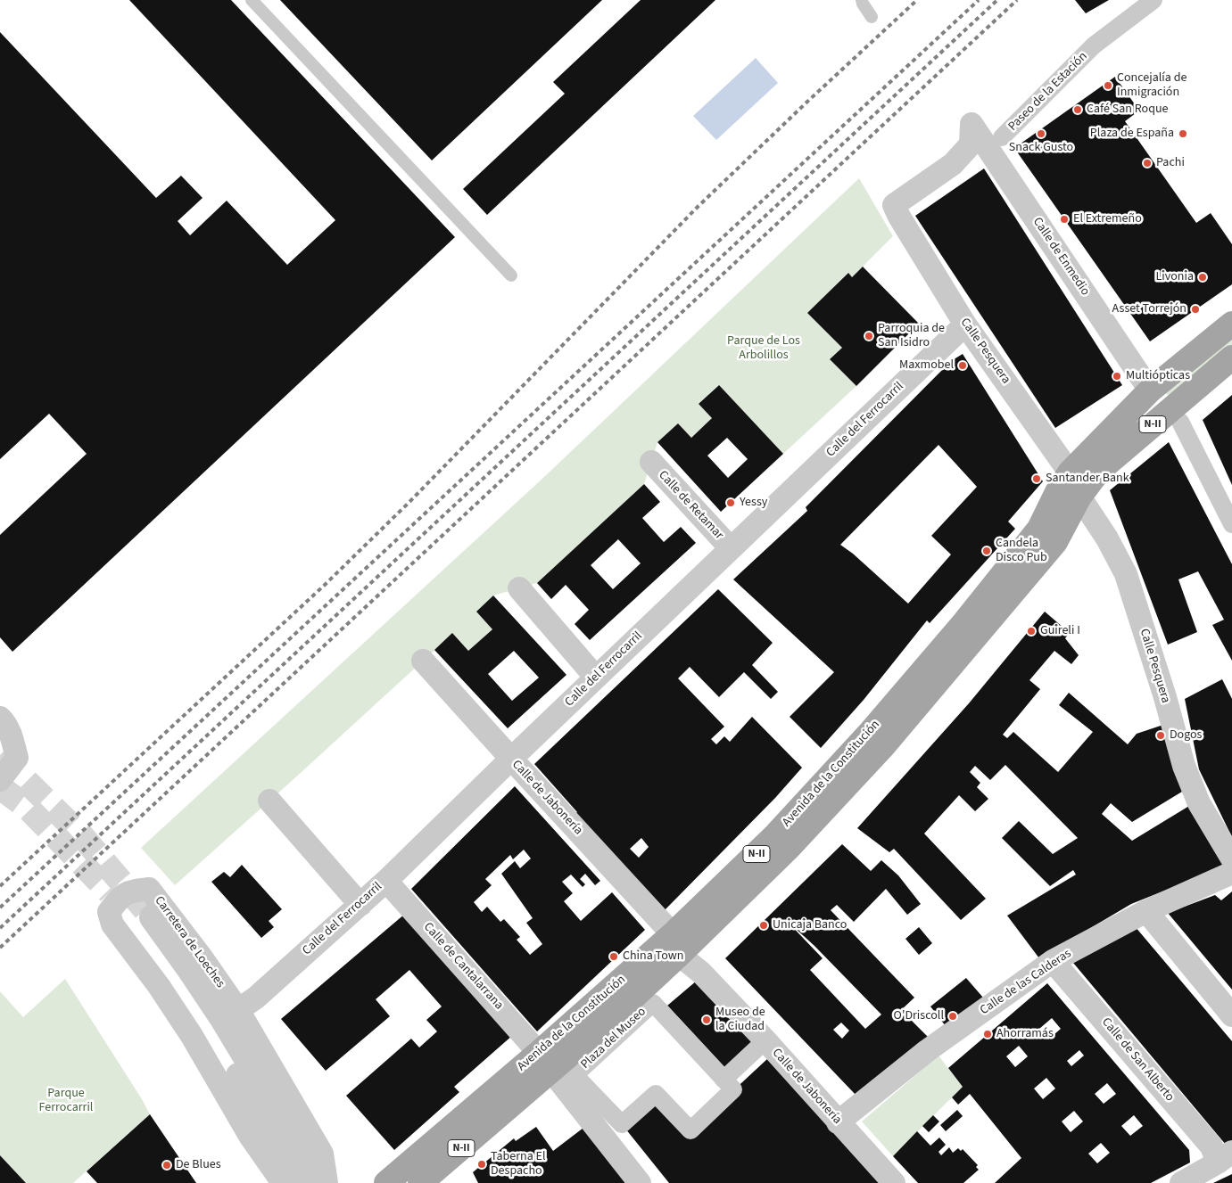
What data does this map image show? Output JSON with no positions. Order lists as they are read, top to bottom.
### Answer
{
  "streets": {
    "main road": ["N-II", "Avenida de la Constitución"],
    "street": [
      "Paseo de la Estación",
      "Calle de Enmedio",
      "Calle Pesquera",
      "Calle del Ferrocarril",
      "Calle de Retamar",
      "Calle de Jabonería",
      "Carretera de Loeches",
      "Calle de Cantalarrana",
      "Calle de las Calderas",
      "Plaza del Museo",
      "Calle de San Alberto"
    ]
  },
  "crossings": [
    ["Calle de Enmedio", "Calle Pesquera"],
    ["Calle de Enmedio", "Avenida de la Constitución"],
    ["Calle Pesquera", "Calle del Ferrocarril"],
    ["Calle Pesquera", "Avenida de la Constitución"],
    ["Calle del Ferrocarril", "Calle de Retamar"],
    ["Calle del Ferrocarril", "Calle de Jabonería"],
    ["Calle del Ferrocarril", "Carretera de Loeches"],
    ["Calle del Ferrocarril", "Calle de Cantalarrana"],
    ["Avenida de la Constitución", "Calle de Jabonería"],
    ["Avenida de la Constitución", "Calle de Cantalarrana"],
    ["Calle de Jabonería", "Calle de las Calderas"],
    ["Calle de las Calderas", "Calle de San Alberto"]
  ],
  "parks": ["Parque de Los Arbolillos", "Parque Ferrocarril"],
  "places": [
    "Concejalía de Inmigración",
    "Café San Roque",
    "Snack Gusto",
    "Plaza de España",
    "Pachi",
    "El Extremeño",
    "Livonia",
    "Asset Torrejón",
    "Parroquia de San Isidro",
    "Maxmobel",
    "Multiópticas",
    "Santander Bank",
    "Yessy",
    "Candela Disco Pub",
    "Guireli I",
    "Dogos",
    "Unicaja Banco",
    "China Town",
    "O'Driscoll",
    "Museo de la Ciudad",
    "Ahorramás",
    "Taberna El Despacho",
    "De Blues"
  ]
}
